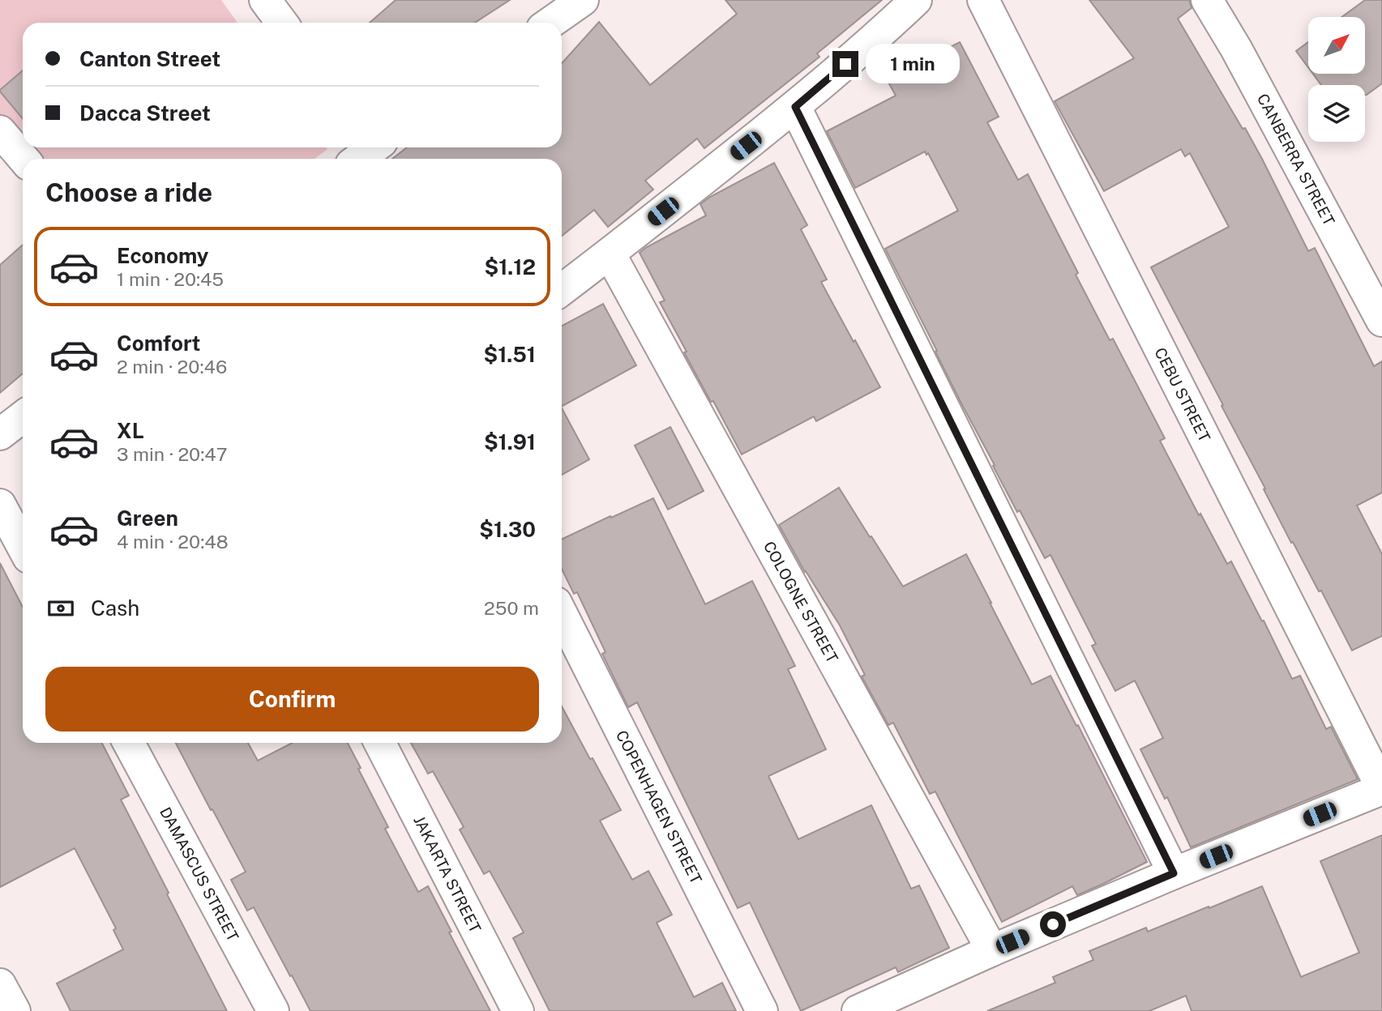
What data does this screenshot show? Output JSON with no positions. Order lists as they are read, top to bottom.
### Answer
{
  "streets": {
    "street": [
      "CANBERRA STREET",
      "CEBU STREET",
      "COLOGNE STREET",
      "COPENHAGEN STREET",
      "DAMASCUS STREET",
      "JAKARTA STREET"
    ]
  },
  "north": "top right",
  "page": {
    "banner": ["Canton Street", "Dacca Street"],
    "bubble": "1 min",
    "heading": "Choose a ride",
    "list": [
      {
        "name": "Economy",
        "note": "1 min · 20:45",
        "value": "$1.12"
      },
      {
        "name": "Comfort",
        "note": "2 min · 20:46",
        "value": "$1.51"
      },
      {
        "name": "XL",
        "note": "3 min · 20:47",
        "value": "$1.91"
      },
      {
        "name": "Green",
        "note": "4 min · 20:48",
        "value": "$1.30"
      }
    ],
    "pay": ["Cash", "250 m"],
    "buttons": "Confirm"
  }
}
